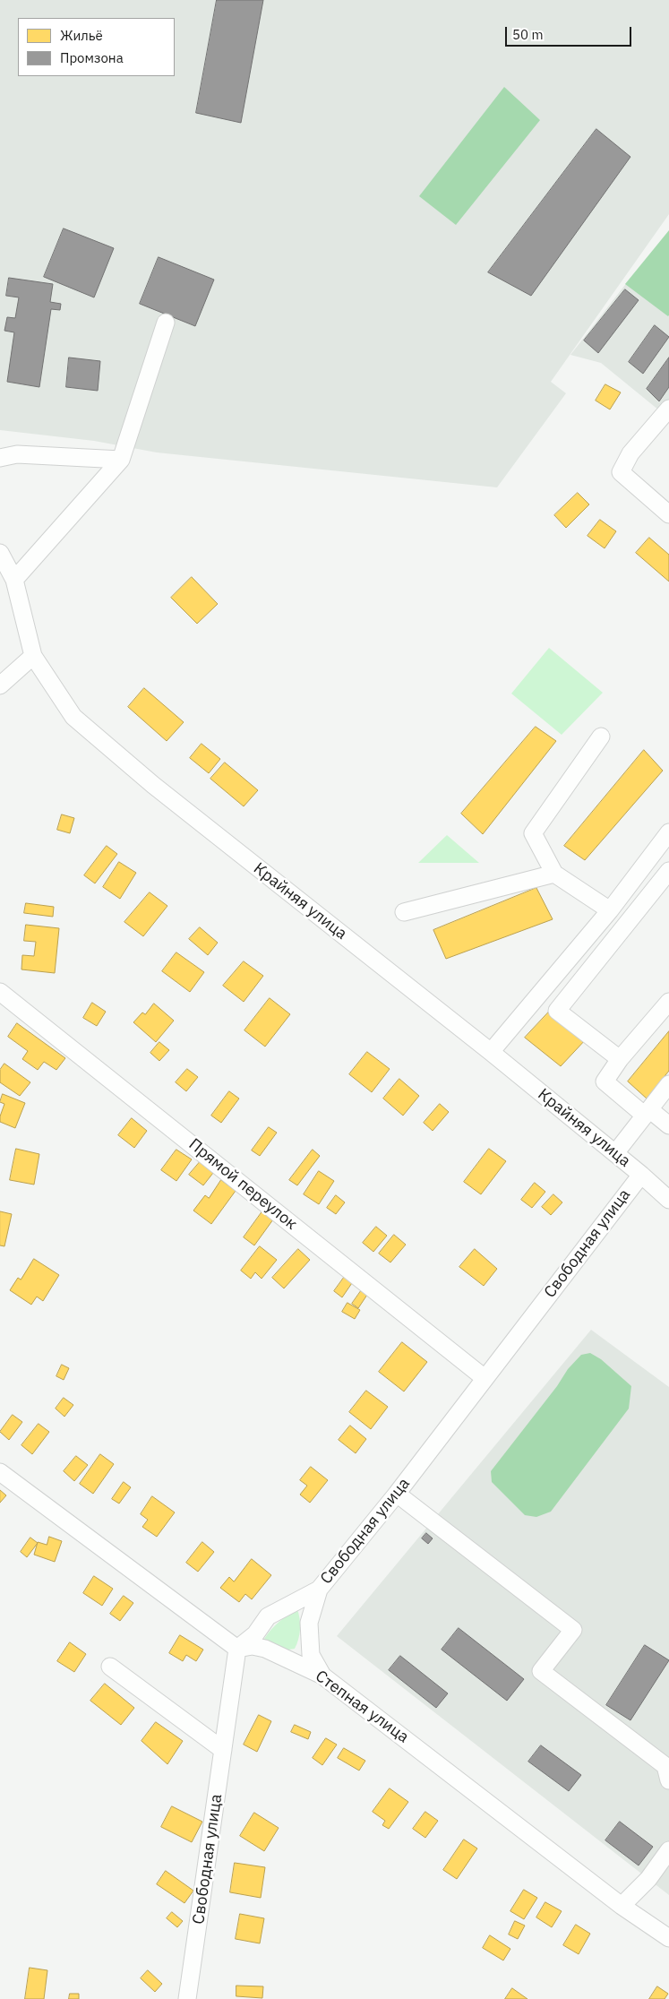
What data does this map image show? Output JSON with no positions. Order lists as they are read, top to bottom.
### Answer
{
  "streets": {
    "street": [
      "Крайняя улица",
      "Прямой переулок",
      "Свободная улица",
      "Степная улица"
    ]
  },
  "crossings": [
    ["Крайняя улица", "Свободная улица"],
    ["Прямой переулок", "Свободная улица"],
    ["Свободная улица", "Степная улица"]
  ],
  "legend": ["Жильё", "Промзона"],
  "scale_bar": "50 m"
}
